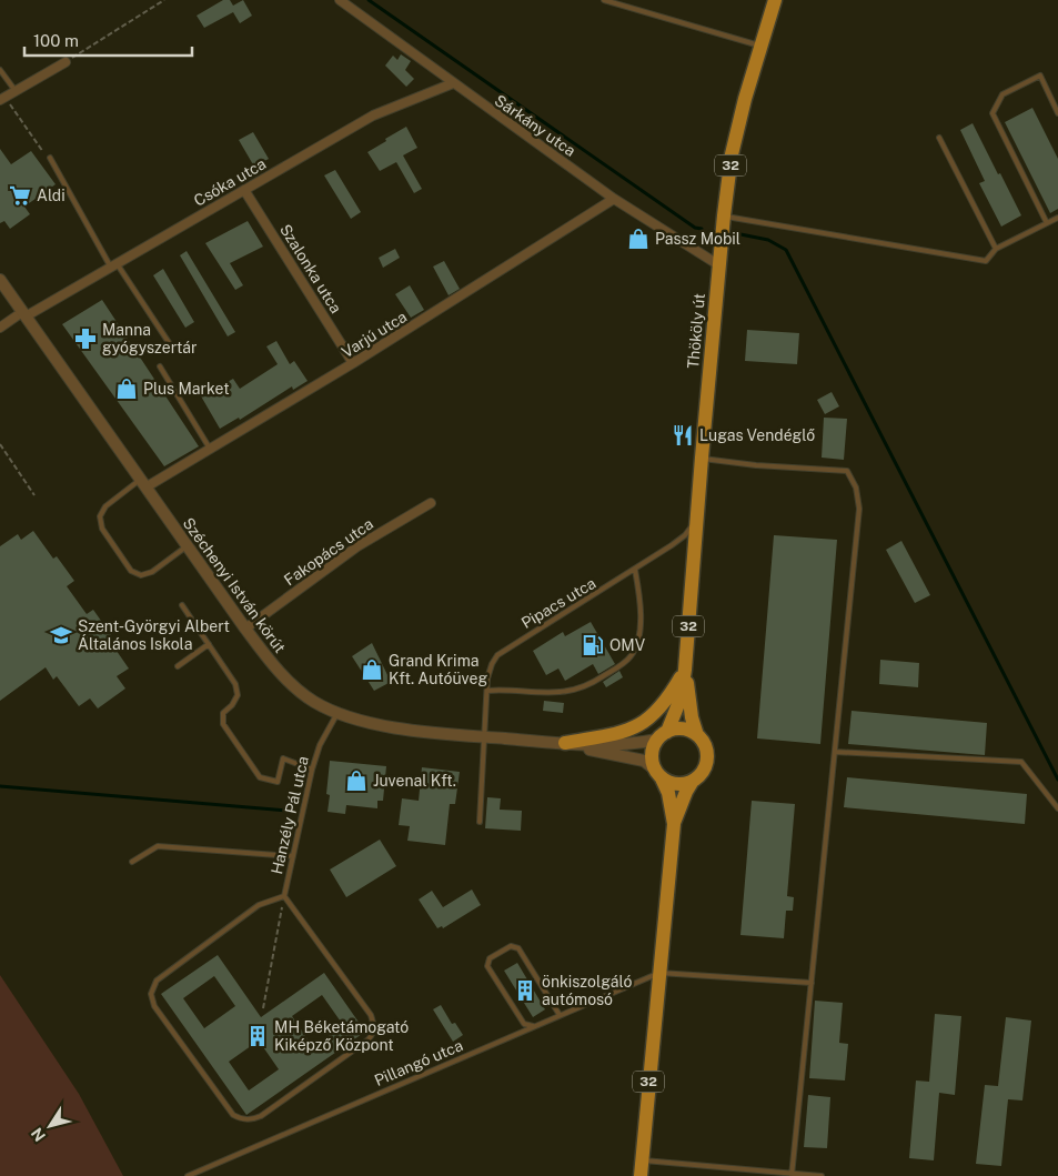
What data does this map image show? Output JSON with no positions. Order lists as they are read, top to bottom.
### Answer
{
  "streets": {
    "main road": ["32", "Thököly út"],
    "street": [
      "Sárkány utca",
      "Csóka utca",
      "Szalonka utca",
      "Varjú utca",
      "Fakopács utca",
      "Széchenyi István körút"
    ],
    "lane": ["Pipacs utca", "Hanzély Pál utca", "Pillangó utca"]
  },
  "crossings": [
    ["Sárkány utca", "Csóka utca"],
    ["Sárkány utca", "Thököly út"],
    ["Sárkány utca", "Varjú utca"],
    ["32", "Thököly út"],
    ["32", "Széchenyi István körút"],
    ["32", "Pillangó utca"],
    ["Csóka utca", "Szalonka utca"],
    ["Csóka utca", "Széchenyi István körút"],
    ["Szalonka utca", "Varjú utca"],
    ["Thököly út", "Széchenyi István körút"],
    ["Thököly út", "Pipacs utca"],
    ["Varjú utca", "Széchenyi István körút"],
    ["Fakopács utca", "Széchenyi István körút"],
    ["Széchenyi István körút", "Pipacs utca"],
    ["Széchenyi István körút", "Hanzély Pál utca"]
  ],
  "places": {
    "supermarket": ["Aldi"],
    "shop": [
      "Passz Mobil",
      "Plus Market",
      "Grand Krima Kft. Autóüveg",
      "Juvenal Kft."
    ],
    "pharmacy": ["Manna gyógyszertár"],
    "restaurant": ["Lugas Vendéglő"],
    "school or university": ["Szent-Györgyi Albert Általános Iskola"],
    "fuel station": ["OMV"],
    "building": ["önkiszolgáló autómosó", "MH Béketámogató Kiképző Központ"]
  },
  "scale_bar": "100 m",
  "north": "bottom left"
}
